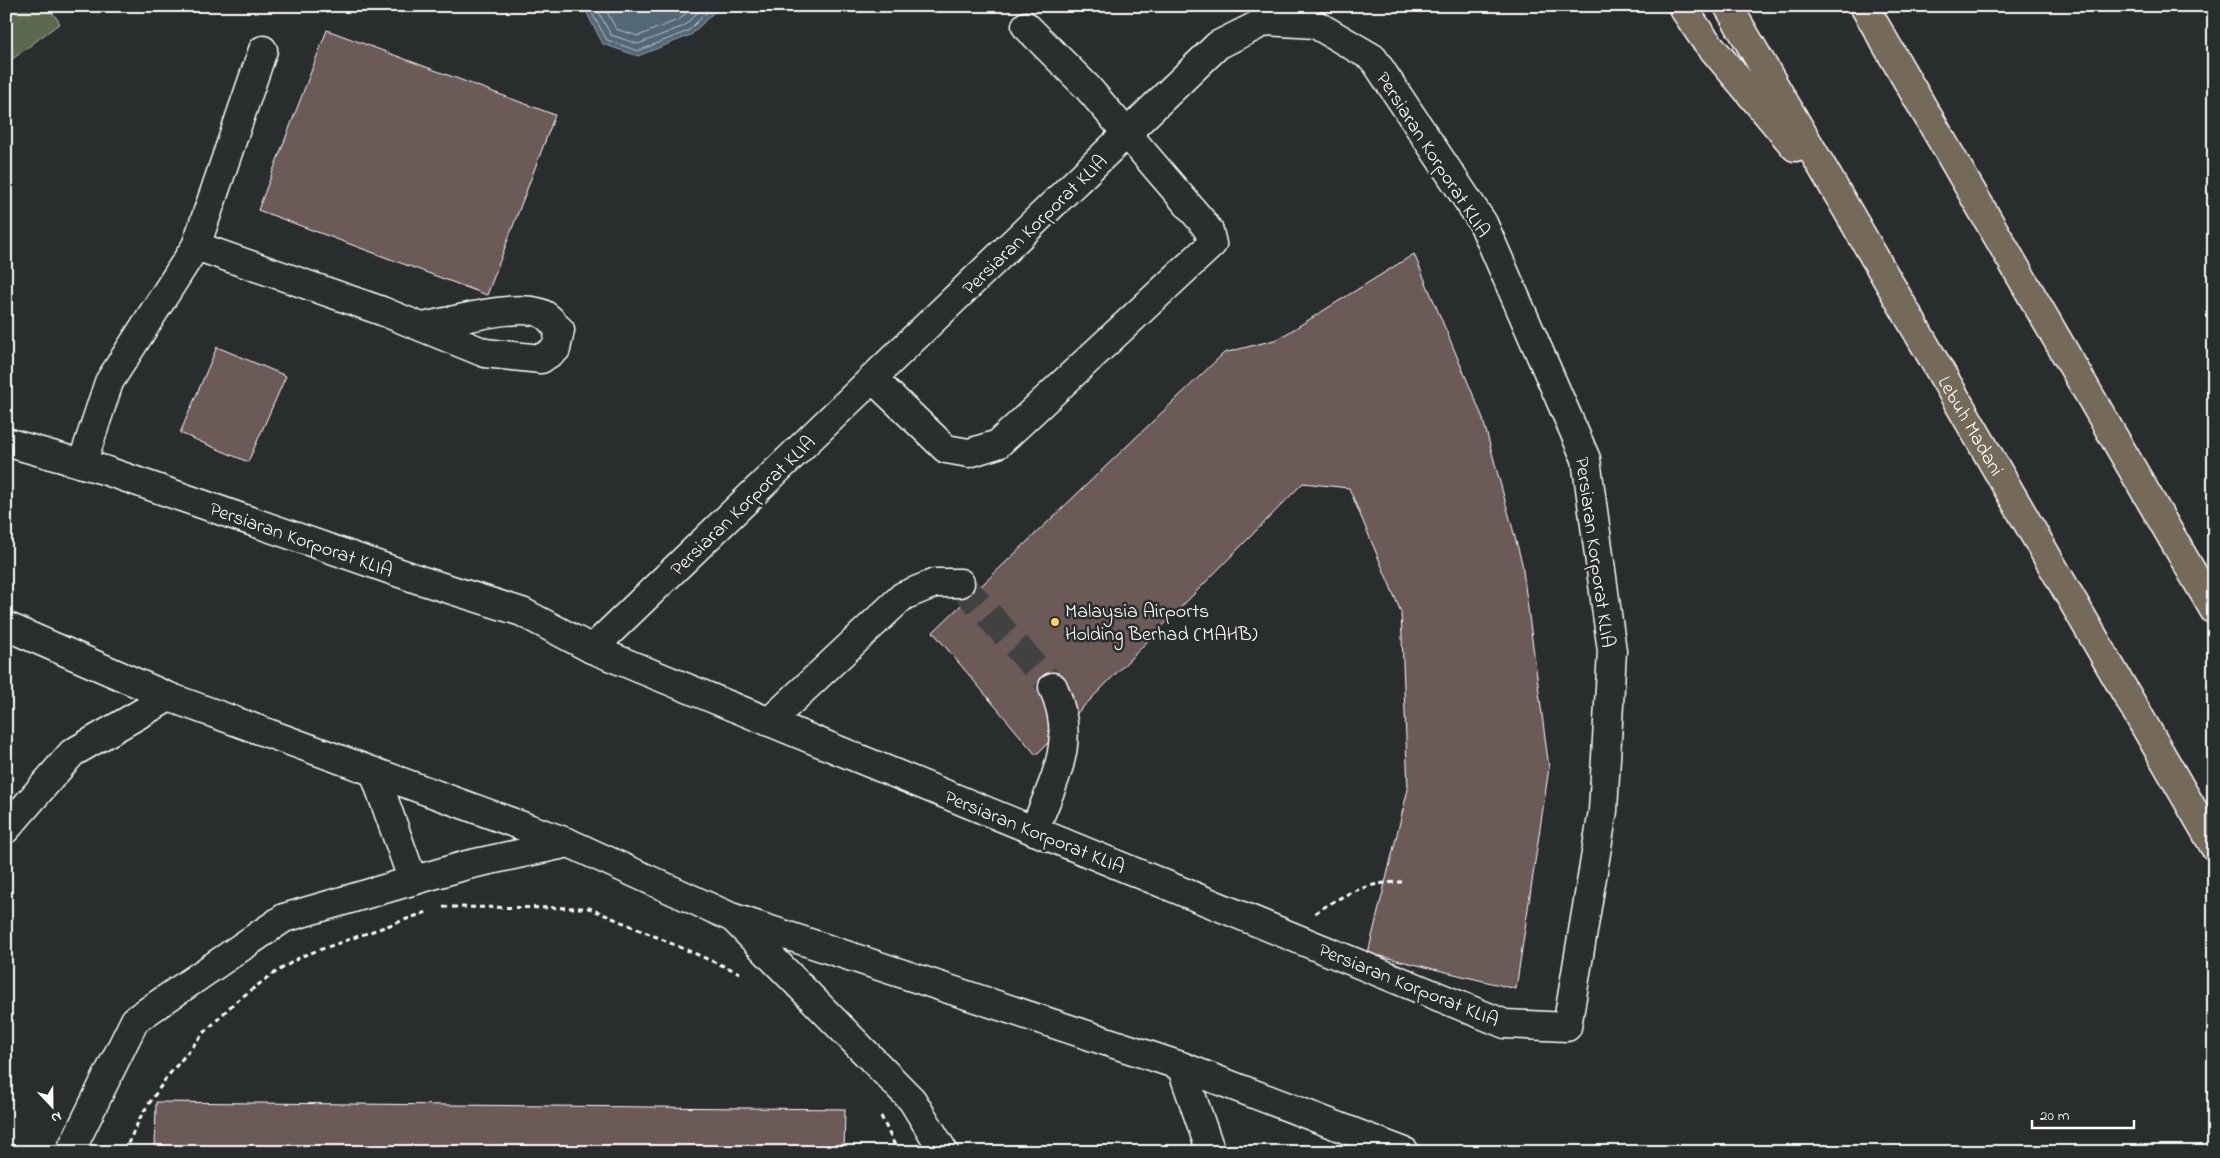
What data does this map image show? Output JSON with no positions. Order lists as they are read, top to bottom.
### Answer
{
  "streets": {
    "highway": ["Lebuh Madani"],
    "lane": ["Persiaran Korporat KLIA"]
  },
  "places": ["Malaysia Airports Holding Berhad (MAHB)"],
  "scale_bar": "20 m",
  "north": "bottom"
}
